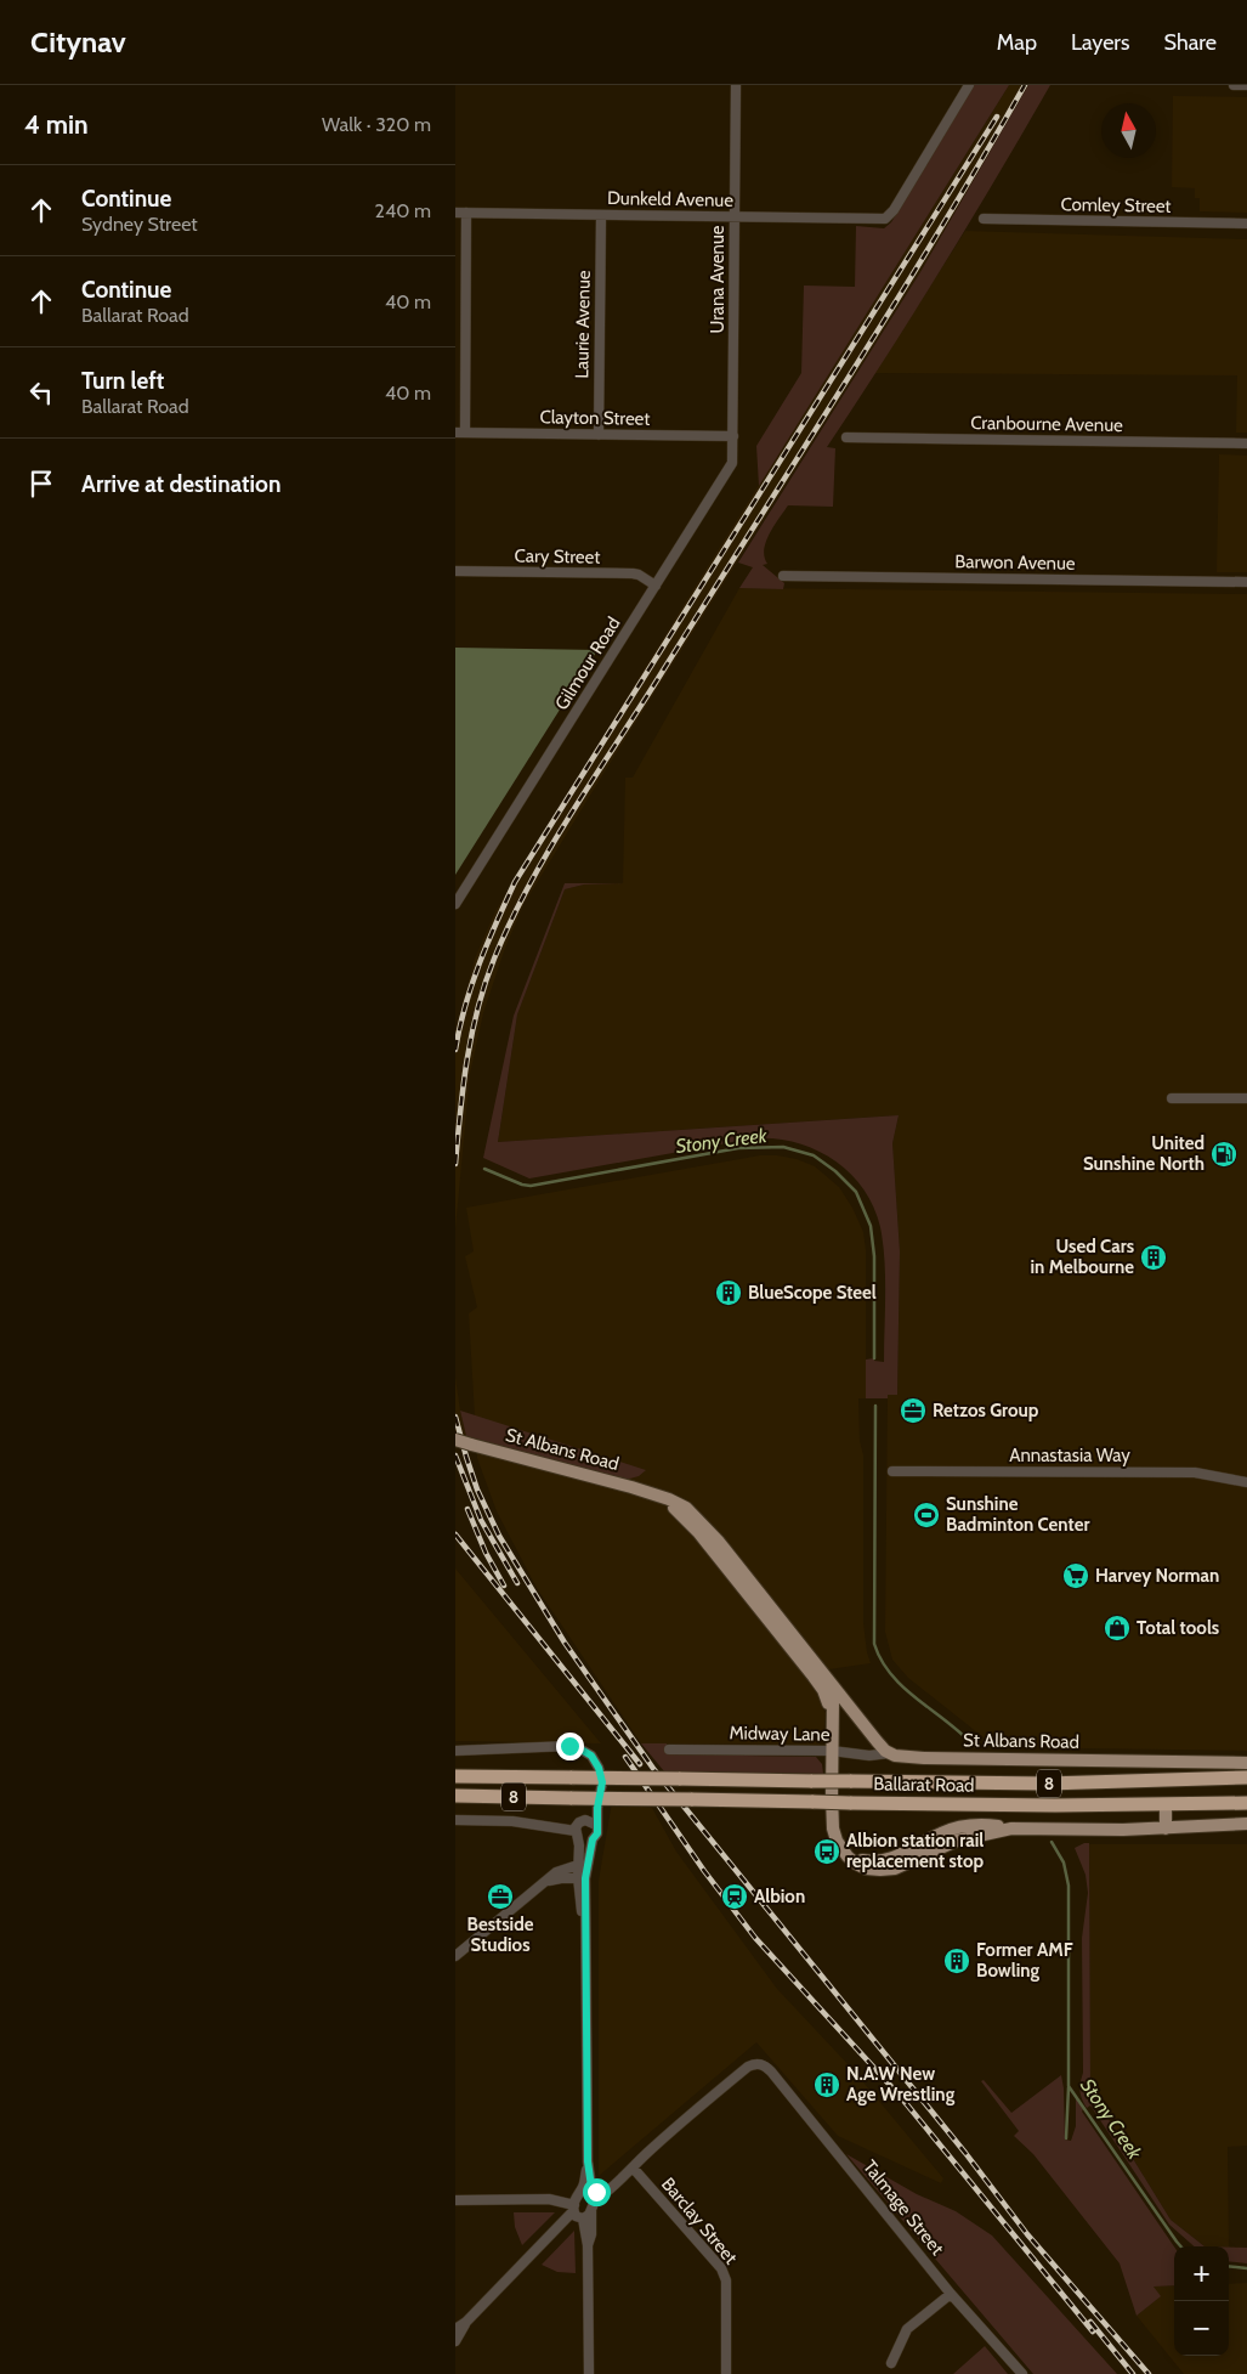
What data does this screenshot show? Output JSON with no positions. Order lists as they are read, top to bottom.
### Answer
{
  "streets": {
    "highway": ["8", "Ballarat Road"],
    "main road": ["St Albans Road"],
    "street": [
      "Dunkeld Avenue",
      "Comley Street",
      "Urana Avenue",
      "Laurie Avenue",
      "Clayton Street",
      "Cranbourne Avenue",
      "Cary Street",
      "Barwon Avenue",
      "Gilmour Road",
      "Annastasia Way",
      "Midway Lane",
      "Talmage Street",
      "Barclay Street"
    ]
  },
  "crossings": [
    ["Dunkeld Avenue", "Urana Avenue"],
    ["Dunkeld Avenue", "Laurie Avenue"],
    ["Urana Avenue", "Clayton Street"],
    ["Urana Avenue", "Gilmour Road"],
    ["Laurie Avenue", "Clayton Street"],
    ["Clayton Street", "Gilmour Road"],
    ["Cary Street", "Gilmour Road"],
    ["St Albans Road", "Midway Lane"],
    ["Talmage Street", "Barclay Street"]
  ],
  "water": ["Stony Creek"],
  "places": {
    "fuel station": ["United Sunshine North"],
    "building": [
      "Used Cars in Melbourne",
      "BlueScope Steel",
      "Former AMF Bowling",
      "N.A.W New Age Wrestling"
    ],
    "office": ["Retzos Group", "Bestside Studios"],
    "sports": ["Sunshine Badminton Center"],
    "supermarket": ["Harvey Norman"],
    "shop": ["Total tools"],
    "bus stop": ["Albion station rail replacement stop"],
    "station": ["Albion"]
  },
  "north": "top",
  "page": {
    "header": "Citynav",
    "nav": ["Map", "Layers", "Share"],
    "heading": ["4 min", "Walk · 320 m"],
    "list": [
      ["Continue", "Sydney Street", "240 m"],
      ["Continue", "Ballarat Road", "40 m"],
      ["Turn left", "Ballarat Road", "40 m"],
      "Arrive at destination"
    ],
    "map_buttons": ["+", "−"]
  }
}
